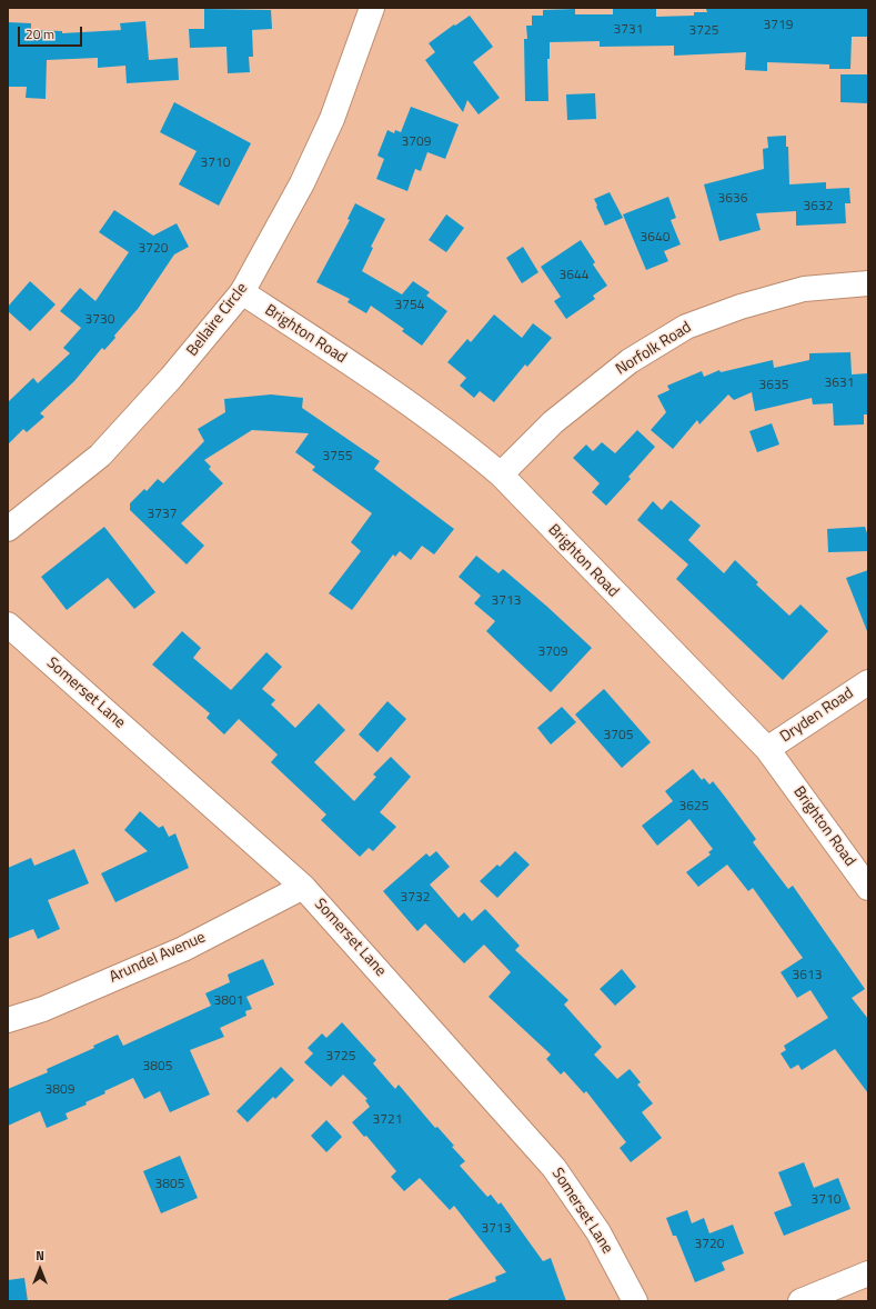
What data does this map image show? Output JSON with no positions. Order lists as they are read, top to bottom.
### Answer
{
  "streets": {
    "street": [
      "Bellaire Circle",
      "Brighton Road",
      "Norfolk Road",
      "Somerset Lane",
      "Dryden Road",
      "Arundel Avenue"
    ]
  },
  "crossings": [
    ["Bellaire Circle", "Brighton Road"],
    ["Brighton Road", "Norfolk Road"],
    ["Brighton Road", "Dryden Road"],
    ["Somerset Lane", "Arundel Avenue"]
  ],
  "house_numbers": [
    "3719",
    "3731",
    "3725",
    "3709",
    "3710",
    "3636",
    "3632",
    "3640",
    "3720",
    "3644",
    "3754",
    "3730",
    "3631",
    "3635",
    "3755",
    "3737",
    "3713",
    "3709",
    "3705",
    "3625",
    "3732",
    "3613",
    "3801",
    "3725",
    "3805",
    "3809",
    "3721",
    "3805",
    "3710",
    "3713",
    "3720"
  ],
  "scale_bar": "20 m",
  "north": "top"
}
